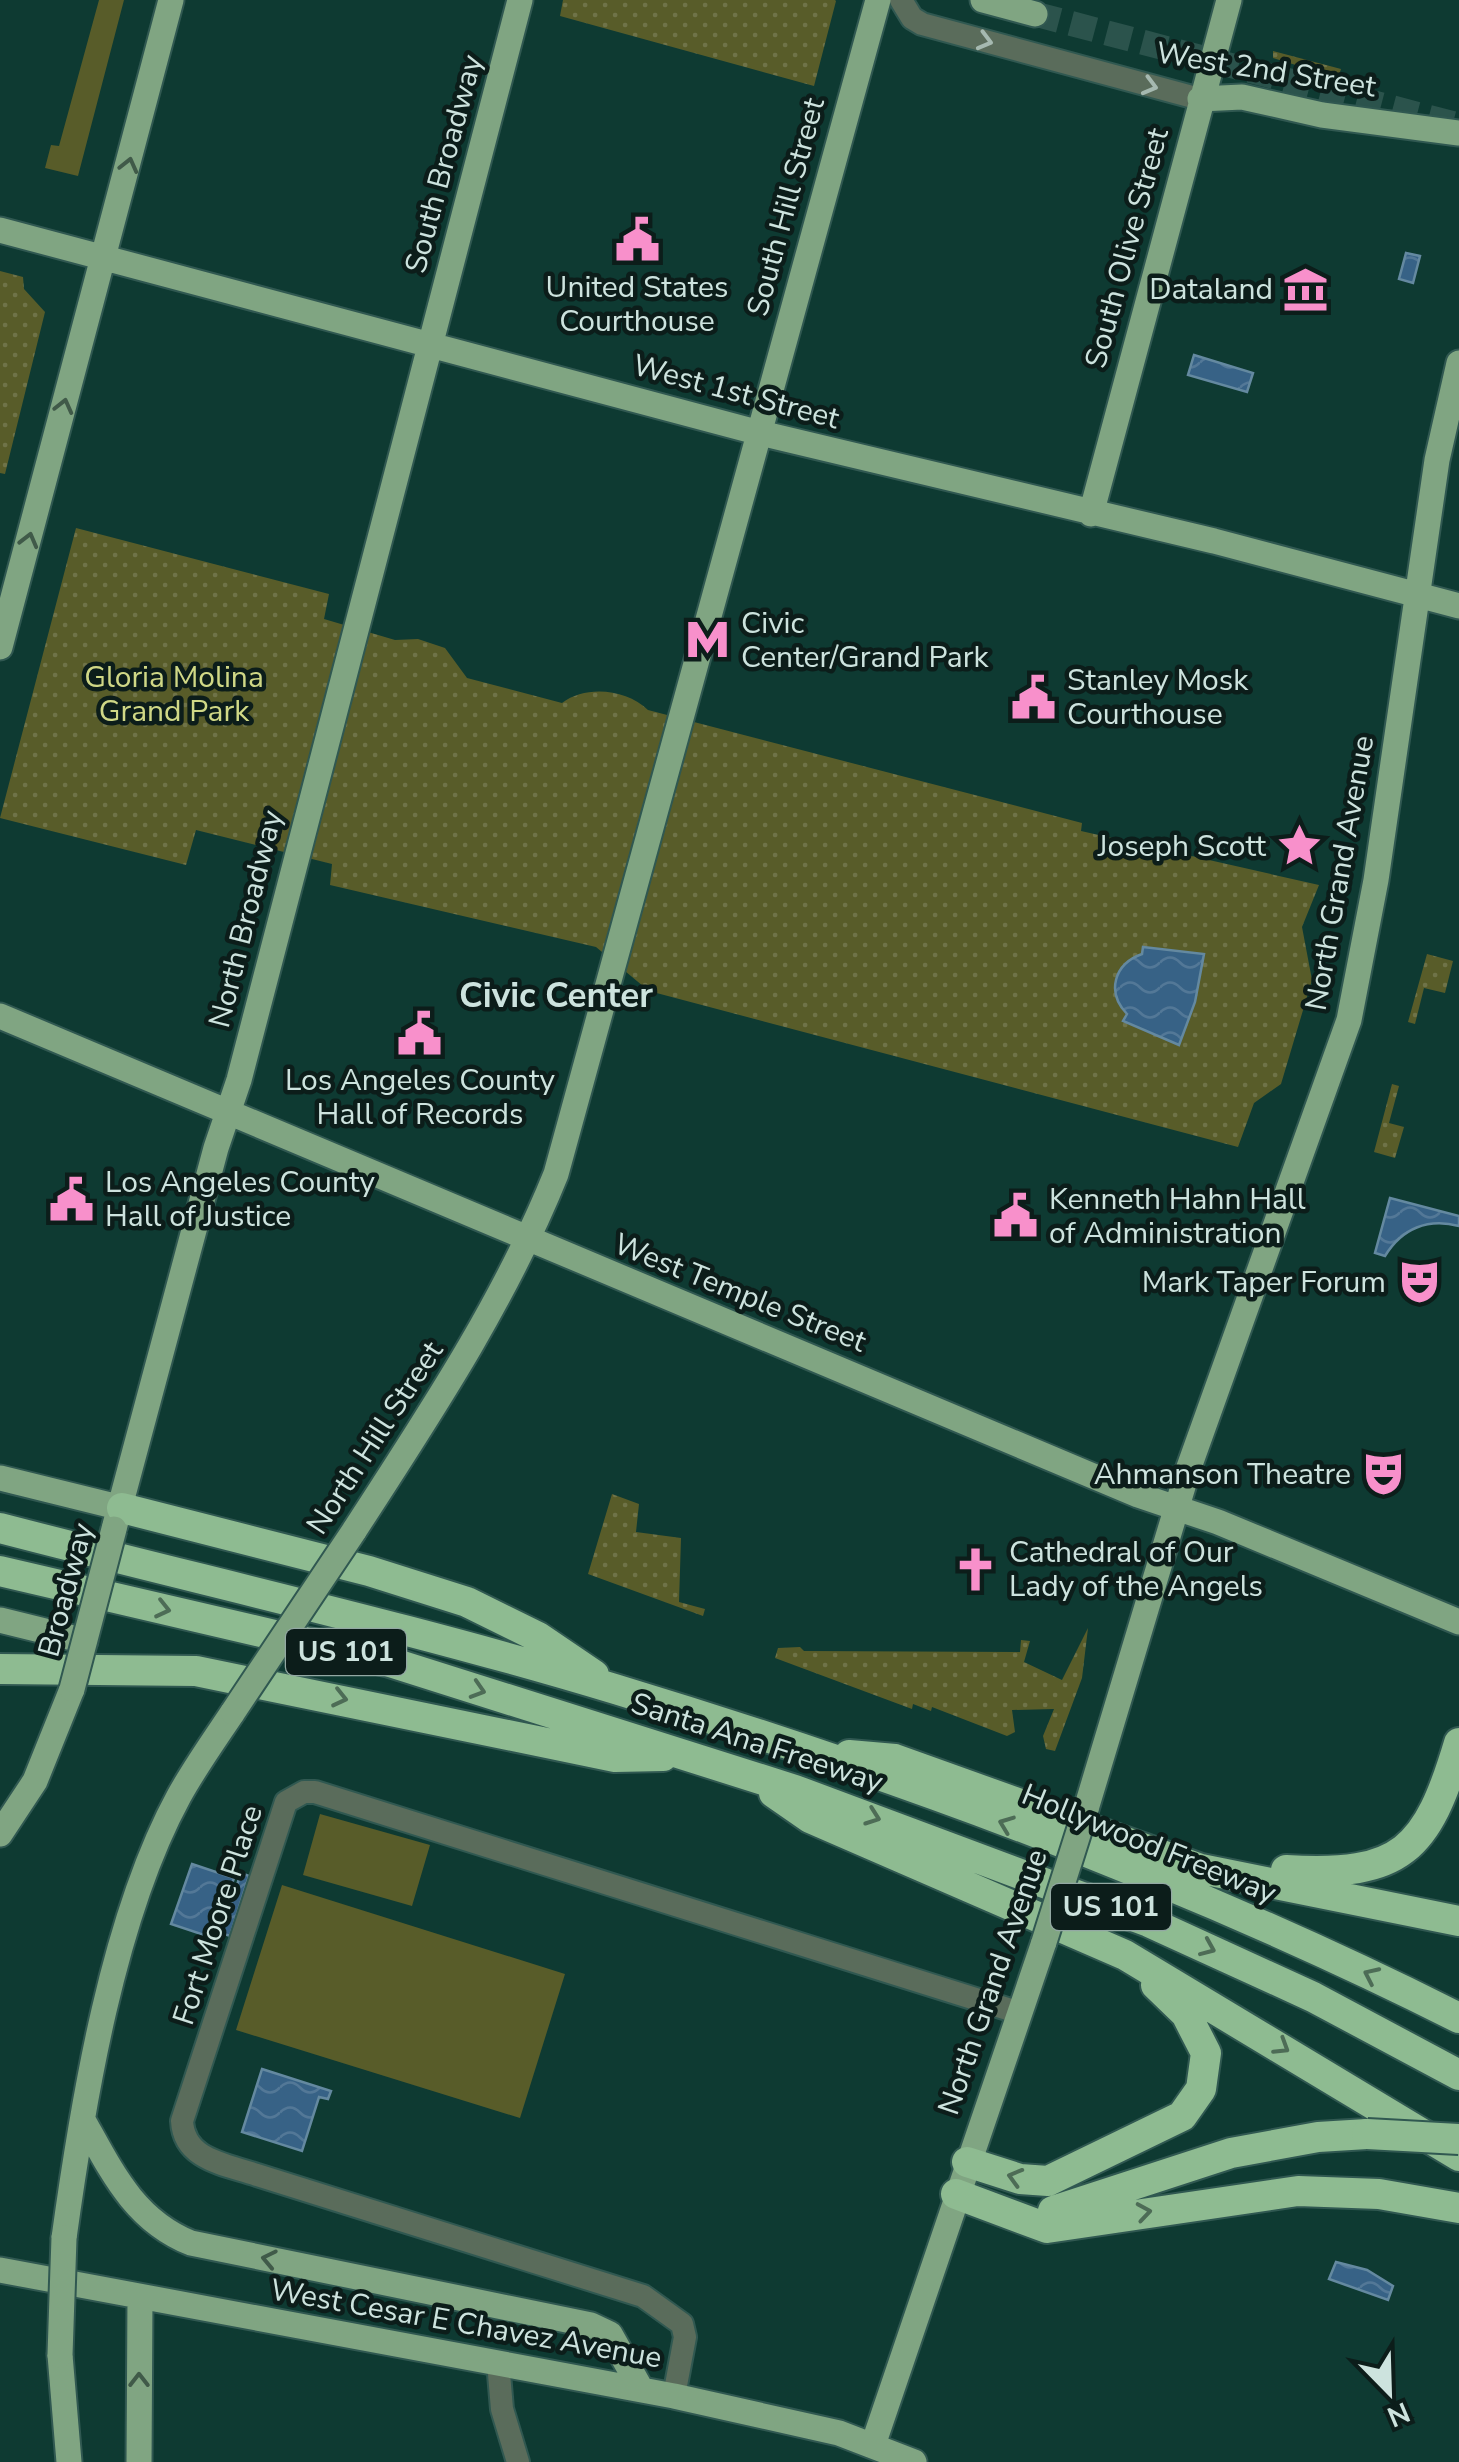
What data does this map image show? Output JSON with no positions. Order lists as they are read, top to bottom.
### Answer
{
  "streets": {
    "highway": ["US 101", "Santa Ana Freeway", "Hollywood Freeway"],
    "main road": [
      "West 2nd Street",
      "South Broadway",
      "South Hill Street",
      "South Olive Street",
      "West 1st Street",
      "North Grand Avenue",
      "North Broadway",
      "West Temple Street",
      "North Hill Street",
      "Broadway",
      "West Cesar E Chavez Avenue"
    ],
    "street": ["Fort Moore Place"]
  },
  "crossings": [
    ["West 2nd Street", "South Olive Street"],
    ["South Broadway", "West 1st Street"],
    ["South Broadway", "North Broadway"],
    ["South Hill Street", "West 1st Street"],
    ["South Hill Street", "North Hill Street"],
    ["South Olive Street", "West 1st Street"],
    ["West 1st Street", "North Grand Avenue"],
    ["West 1st Street", "North Broadway"],
    ["West 1st Street", "North Hill Street"],
    ["North Grand Avenue", "West Temple Street"],
    ["North Grand Avenue", "Fort Moore Place"],
    ["North Grand Avenue", "West Cesar E Chavez Avenue"],
    ["North Broadway", "West Temple Street"],
    ["North Broadway", "Broadway"],
    ["West Temple Street", "North Hill Street"],
    ["Santa Ana Freeway", "Hollywood Freeway"],
    ["Fort Moore Place", "West Cesar E Chavez Avenue"]
  ],
  "one_way": ["West 2nd Street"],
  "districts": ["Civic Center"],
  "parks": ["Gloria Molina Grand Park"],
  "places": {
    "public building": [
      "United States Courthouse",
      "Stanley Mosk Courthouse",
      "Los Angeles County Hall of Records",
      "Los Angeles County Hall of Justice",
      "Kenneth Hahn Hall of Administration"
    ],
    "museum": ["Dataland"],
    "metro station": ["Civic Center/Grand Park"],
    "place": ["Joseph Scott"],
    "theatre": ["Mark Taper Forum", "Ahmanson Theatre"],
    "church": ["Cathedral of Our Lady of the Angels"]
  },
  "north": "bottom right"
}
